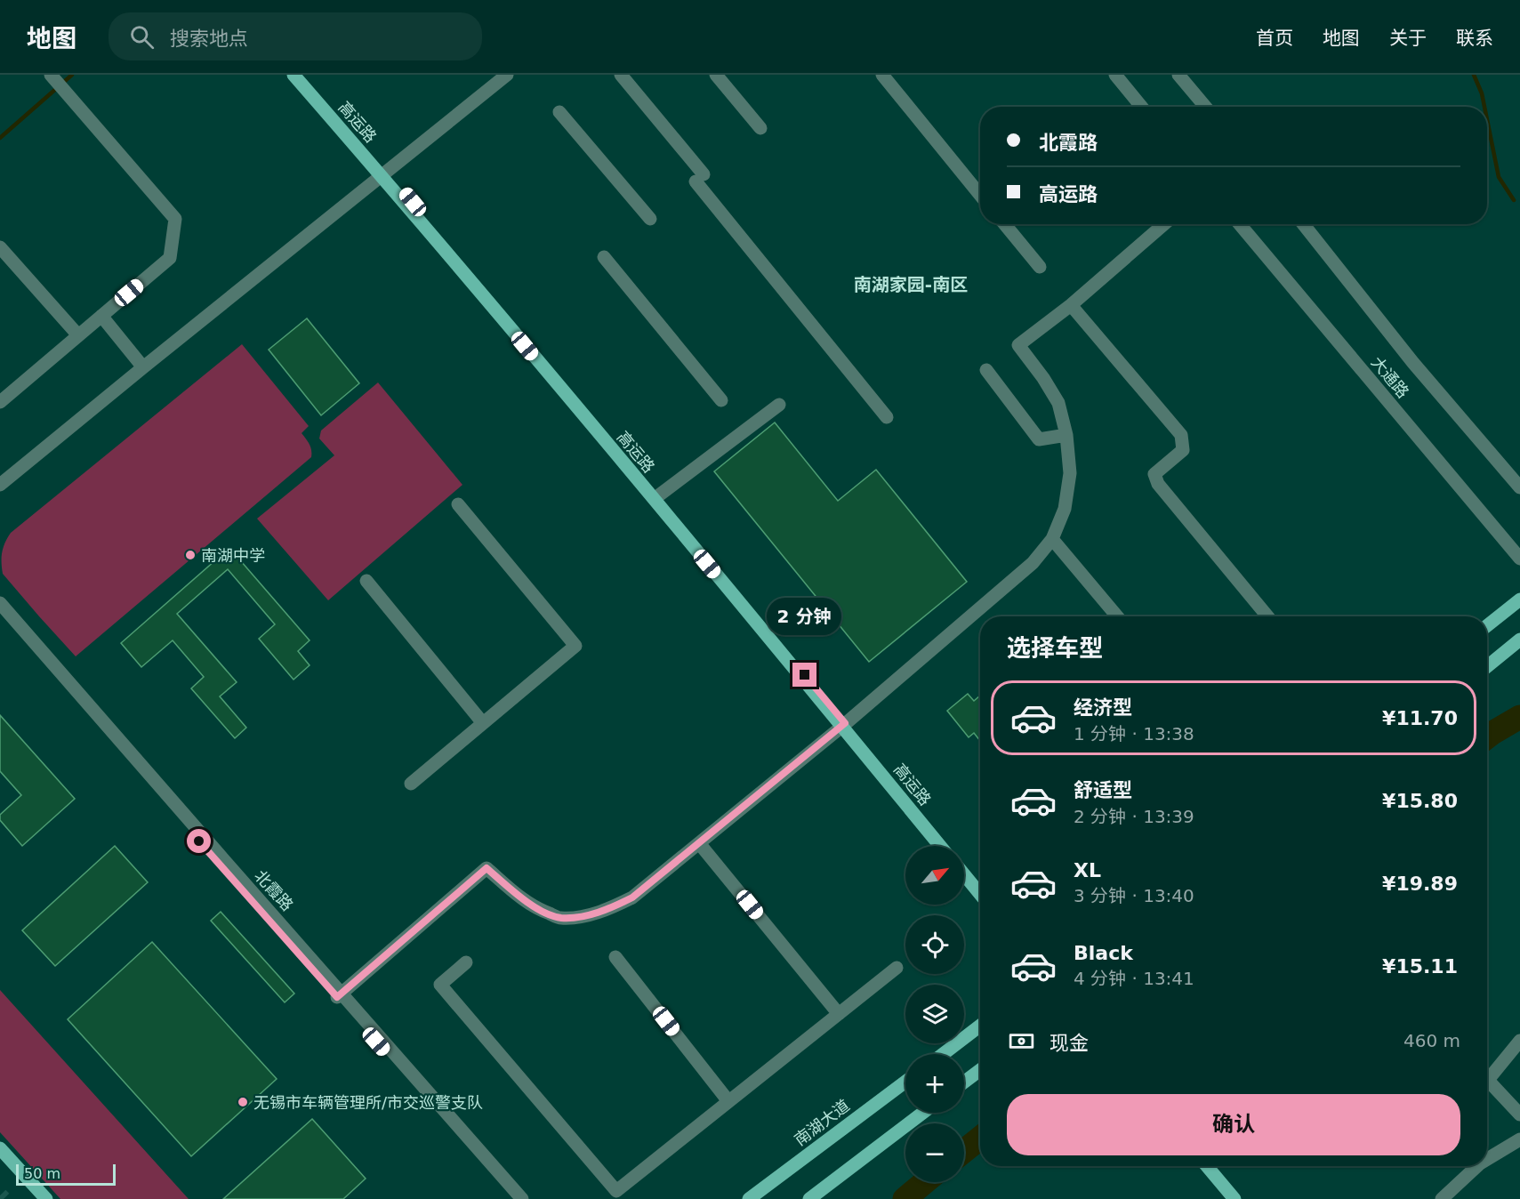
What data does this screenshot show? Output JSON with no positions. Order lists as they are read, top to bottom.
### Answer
{
  "streets": {
    "main road": ["高运路", "南湖大道"],
    "street": ["大通路", "北霞路"]
  },
  "districts": ["南湖家园-南区"],
  "places": ["南湖中学", "无锡市车辆管理所/市交巡警支队"],
  "scale_bar": "50 m",
  "north": "top right",
  "page": {
    "header": "地图",
    "search": "搜索地点",
    "nav": [
      "首页",
      "地图",
      "关于",
      "联系"
    ],
    "banner": ["北霞路", "高运路"],
    "bubble": "2 分钟",
    "heading": "选择车型",
    "list": [
      {
        "name": "经济型",
        "note": "1 分钟 · 13:38",
        "value": "¥11.70"
      },
      {
        "name": "舒适型",
        "note": "2 分钟 · 13:39",
        "value": "¥15.80"
      },
      {
        "name": "XL",
        "note": "3 分钟 · 13:40",
        "value": "¥19.89"
      },
      {
        "name": "Black",
        "note": "4 分钟 · 13:41",
        "value": "¥15.11"
      }
    ],
    "map_buttons": ["+", "−"],
    "pay": ["现金", "460 m"],
    "buttons": "确认",
    "scale": "50 m"
  }
}
